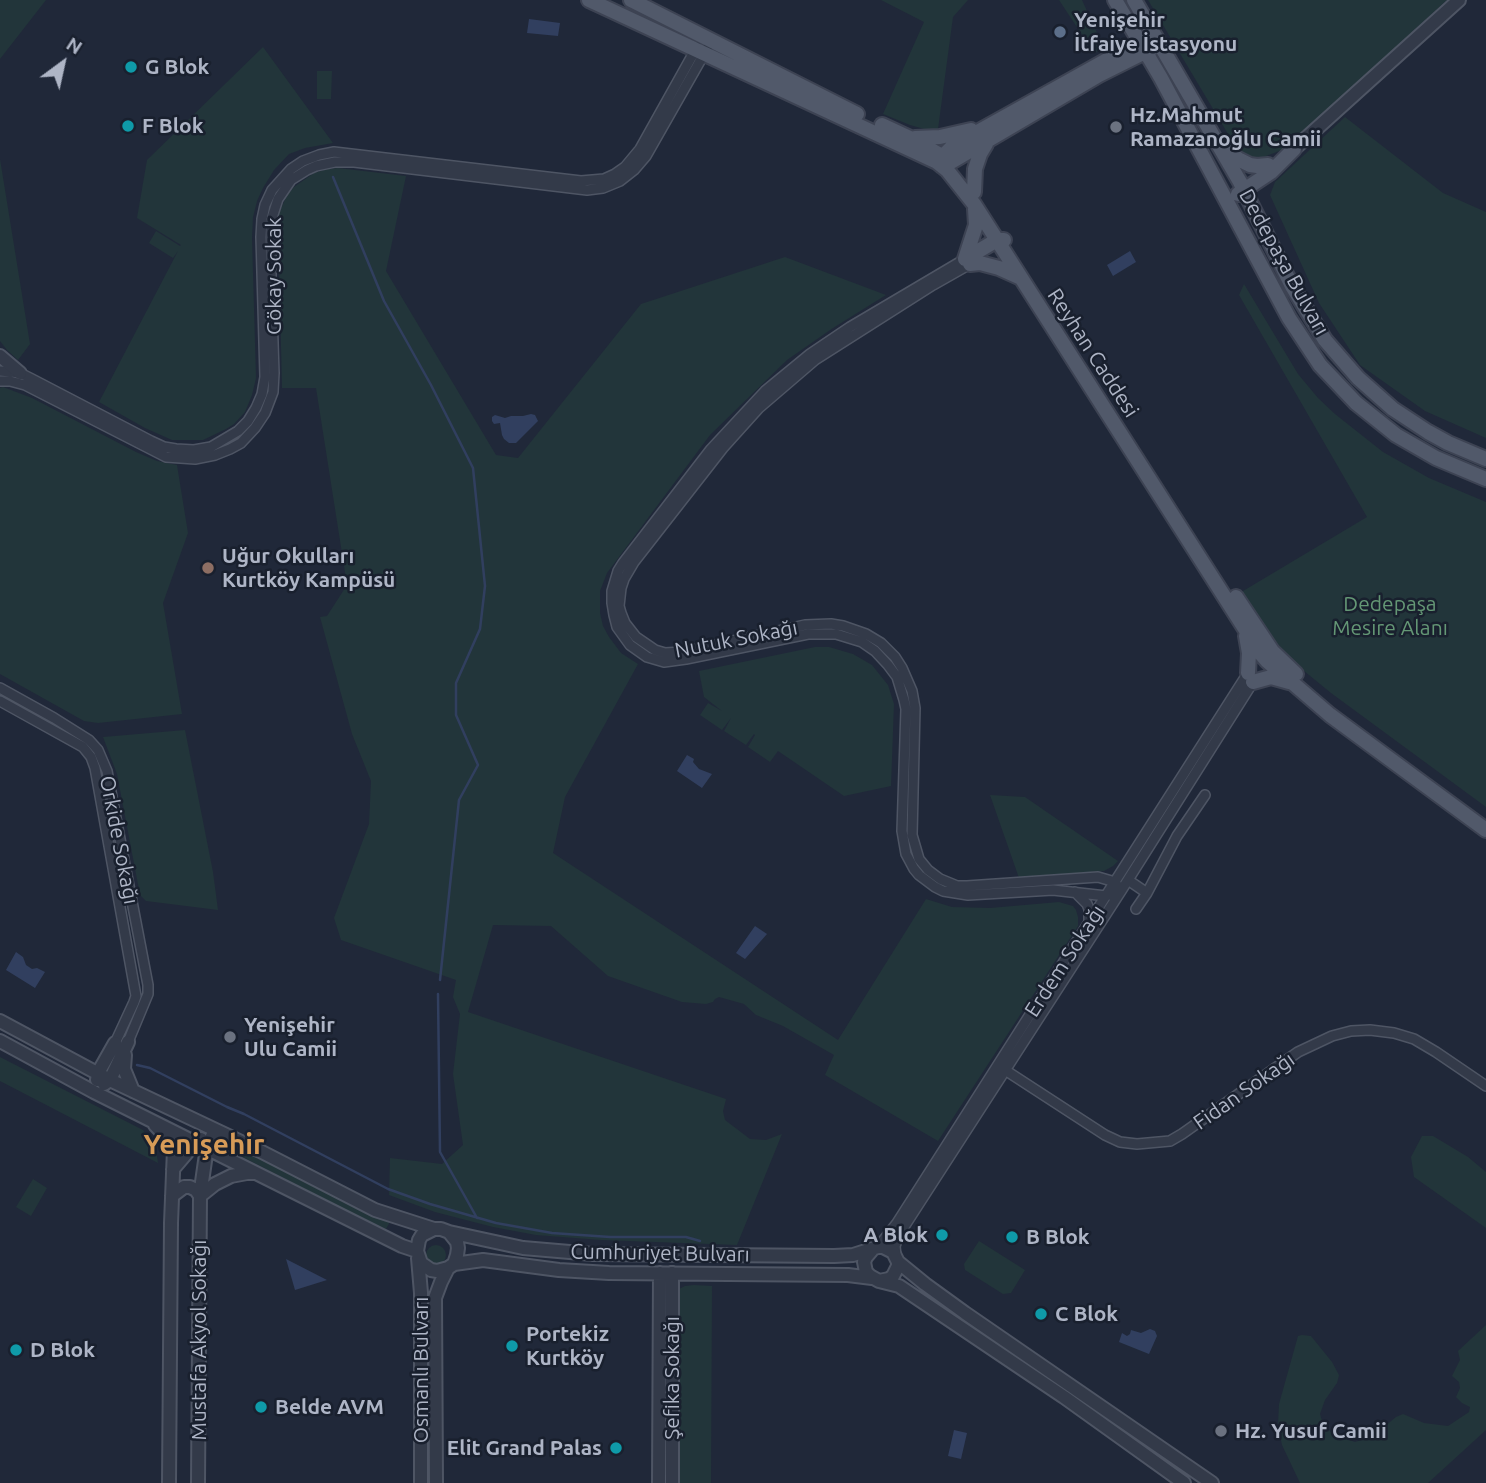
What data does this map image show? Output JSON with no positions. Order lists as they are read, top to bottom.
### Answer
{
  "streets": {
    "main road": ["Dedepaşa Bulvarı", "Reyhan Caddesi"],
    "street": [
      "Gökay Sokak",
      "Nutuk Sokağı",
      "Orkide Sokağı",
      "Erdem Sokağı",
      "Fidan Sokağı",
      "Cumhuriyet Bulvarı",
      "Mustafa Akyol Sokağı",
      "Osmanlı Bulvarı",
      "Şefika Sokağı"
    ]
  },
  "crossings": [
    ["Nutuk Sokağı", "Erdem Sokağı"],
    ["Erdem Sokağı", "Fidan Sokağı"],
    ["Erdem Sokağı", "Cumhuriyet Bulvarı"],
    ["Cumhuriyet Bulvarı", "Mustafa Akyol Sokağı"],
    ["Cumhuriyet Bulvarı", "Osmanlı Bulvarı"],
    ["Cumhuriyet Bulvarı", "Şefika Sokağı"]
  ],
  "districts": ["Yenişehir"],
  "parks": ["Dedepaşa Mesire Alanı"],
  "places": [
    "Yenişehir İtfaiye İstasyonu",
    "G Blok",
    "F Blok",
    "Hz.Mahmut Ramazanoğlu Camii",
    "Uğur Okulları Kurtköy Kampüsü",
    "Yenişehir Ulu Camii",
    "A Blok",
    "B Blok",
    "C Blok",
    "Portekiz Kurtköy",
    "D Blok",
    "Belde AVM",
    "Hz. Yusuf Camii",
    "Elit Grand Palas"
  ],
  "north": "top right"
}
